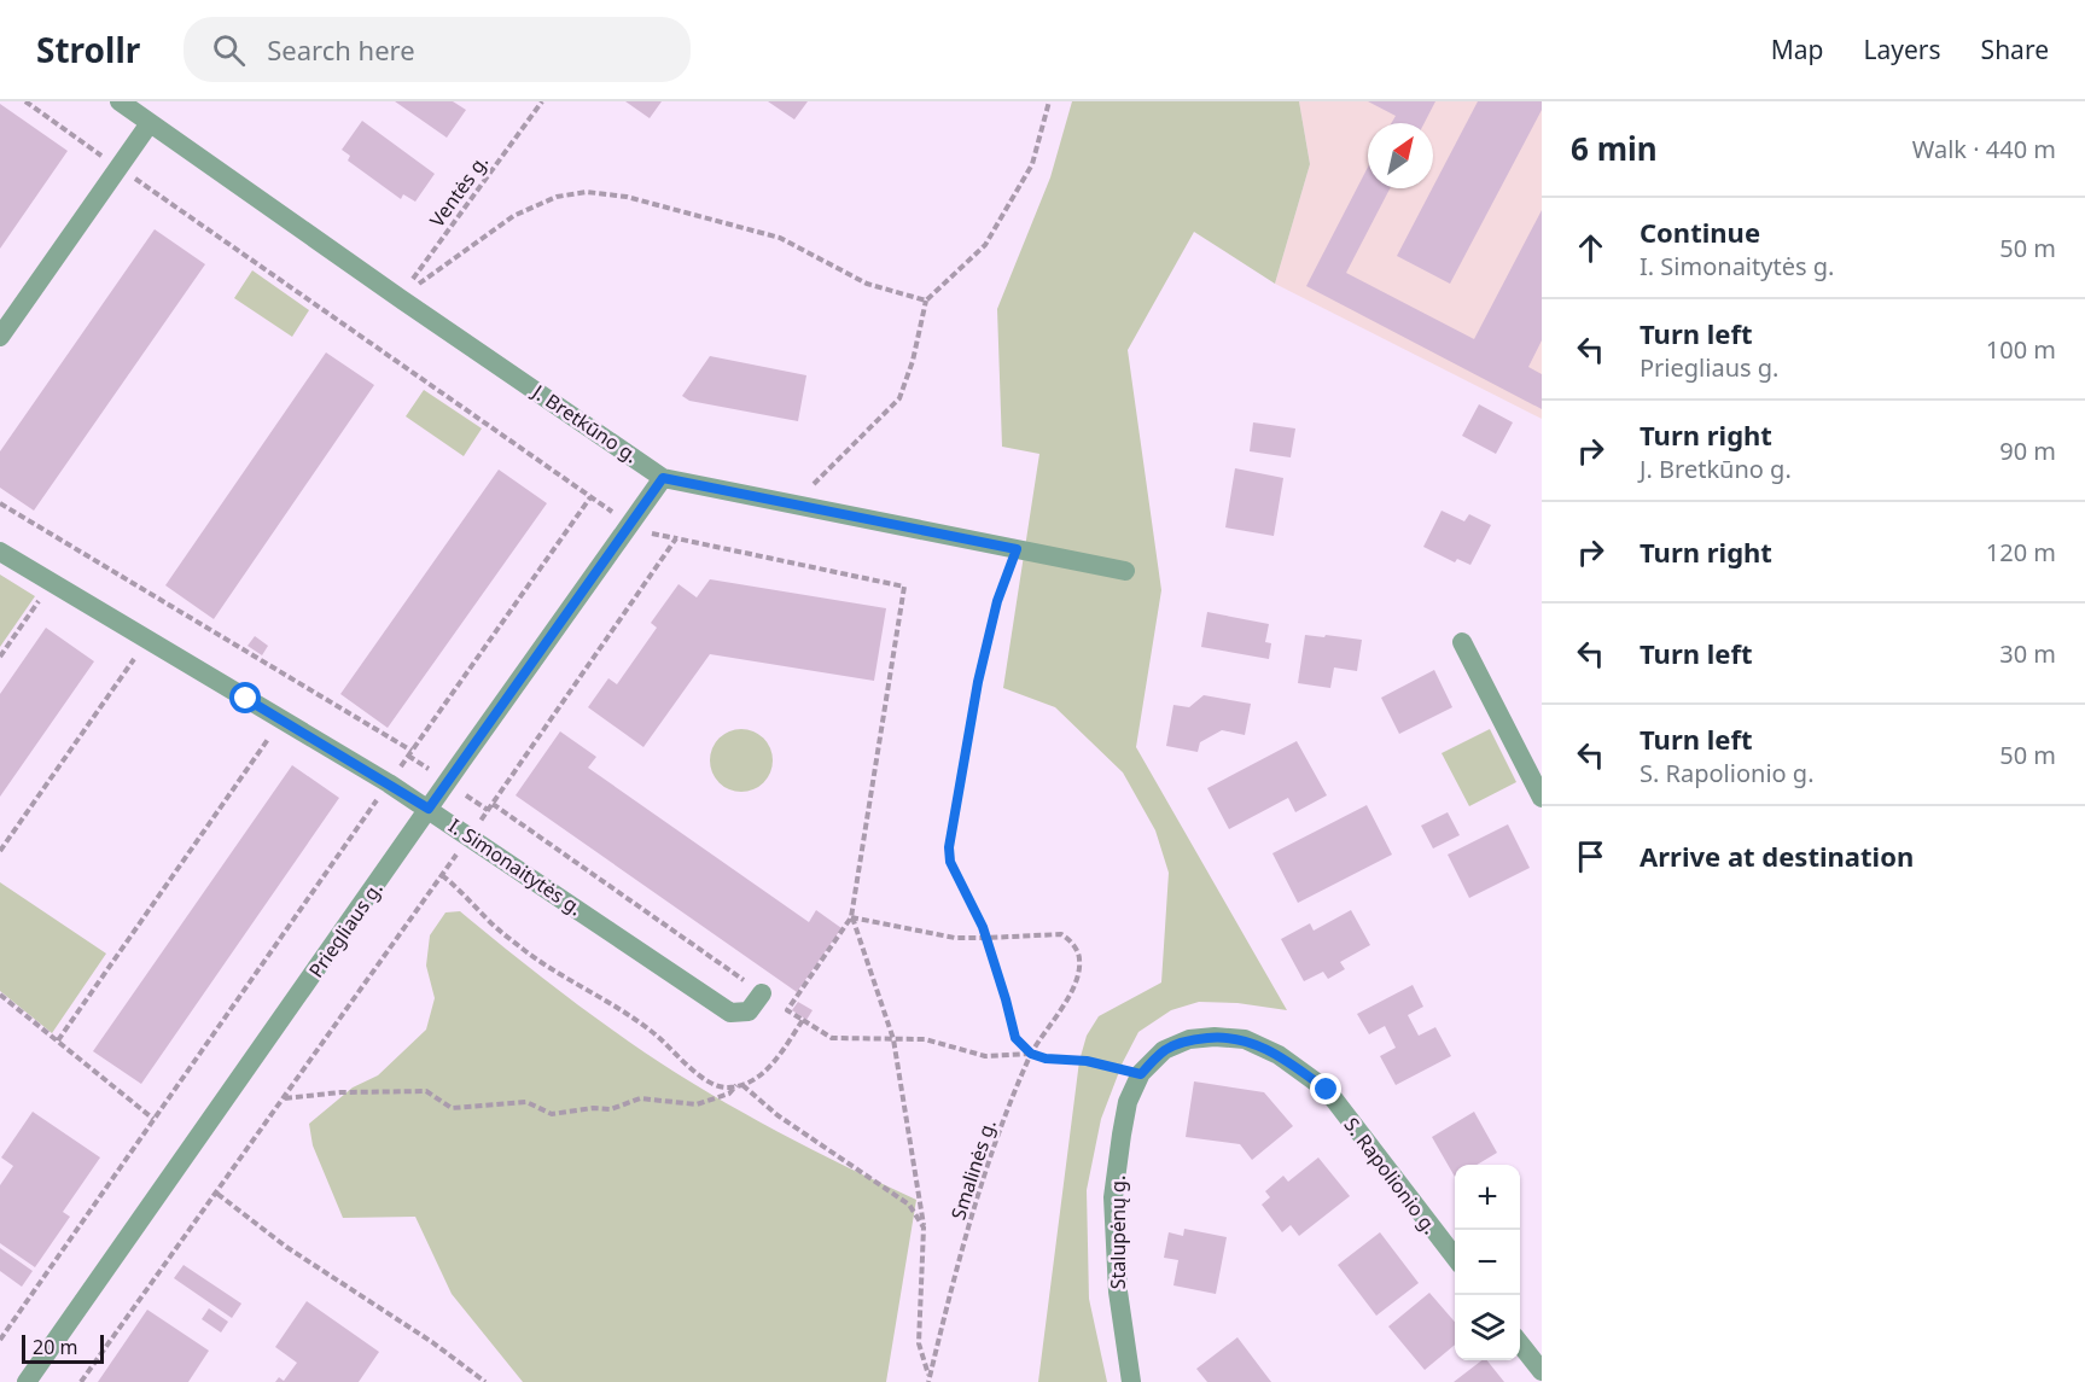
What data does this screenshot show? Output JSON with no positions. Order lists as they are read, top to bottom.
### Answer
{
  "streets": {
    "street": [
      "J. Bretkūno g.",
      "I. Simonaitytės g.",
      "Priegliaus g.",
      "S. Rapolionio g.",
      "Stalupėnų g."
    ],
    "path": ["Ventės g.", "Smalinės g."]
  },
  "crossings": [
    ["Ventės g.", "J. Bretkūno g."],
    ["J. Bretkūno g.", "Priegliaus g."],
    ["I. Simonaitytės g.", "Priegliaus g."],
    ["S. Rapolionio g.", "Stalupėnų g."]
  ],
  "scale_bar": "20 m",
  "north": "top right",
  "page": {
    "header": "Strollr",
    "search": "Search here",
    "nav": ["Map", "Layers", "Share"],
    "heading": ["6 min", "Walk · 440 m"],
    "list": [
      ["Continue", "I. Simonaitytės g.", "50 m"],
      ["Turn left", "Priegliaus g.", "100 m"],
      ["Turn right", "J. Bretkūno g.", "90 m"],
      ["Turn right", "120 m"],
      ["Turn left", "30 m"],
      ["Turn left", "S. Rapolionio g.", "50 m"],
      "Arrive at destination"
    ],
    "map_buttons": ["+", "−"],
    "scale": "20 m"
  }
}
